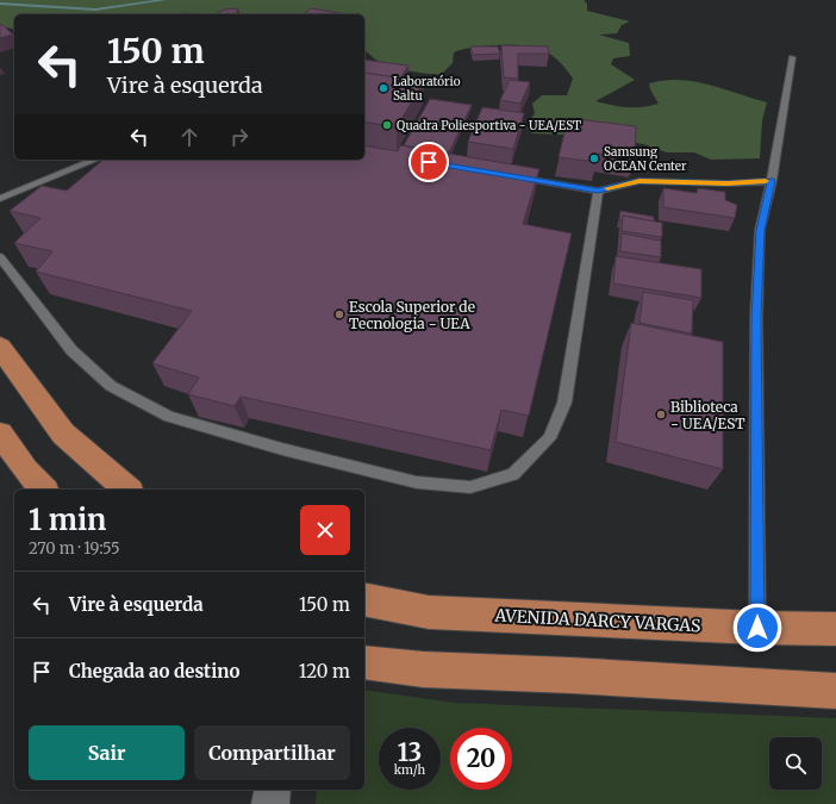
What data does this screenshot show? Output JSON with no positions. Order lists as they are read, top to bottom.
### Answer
{
  "streets": {
    "main road": ["AVENIDA DARCY VARGAS"]
  },
  "places": [
    "Laboratório Saltu",
    "Quadra Poliesportiva - UEA/EST",
    "Samsung OCEAN Center",
    "Escola Superior de Tecnologia - UEA",
    "Biblioteca - UEA/EST"
  ],
  "page": {
    "turn": ["150 m", "Vire à esquerda"],
    "heading": ["1 min", "270 m · 19:55"],
    "list": [
      {
        "name": "Vire à esquerda",
        "value": "150 m"
      },
      {
        "name": "Chegada ao destino",
        "value": "120 m"
      }
    ],
    "buttons": ["Sair", "Compartilhar"],
    "speed": "13 km/h",
    "limit": "20"
  }
}
